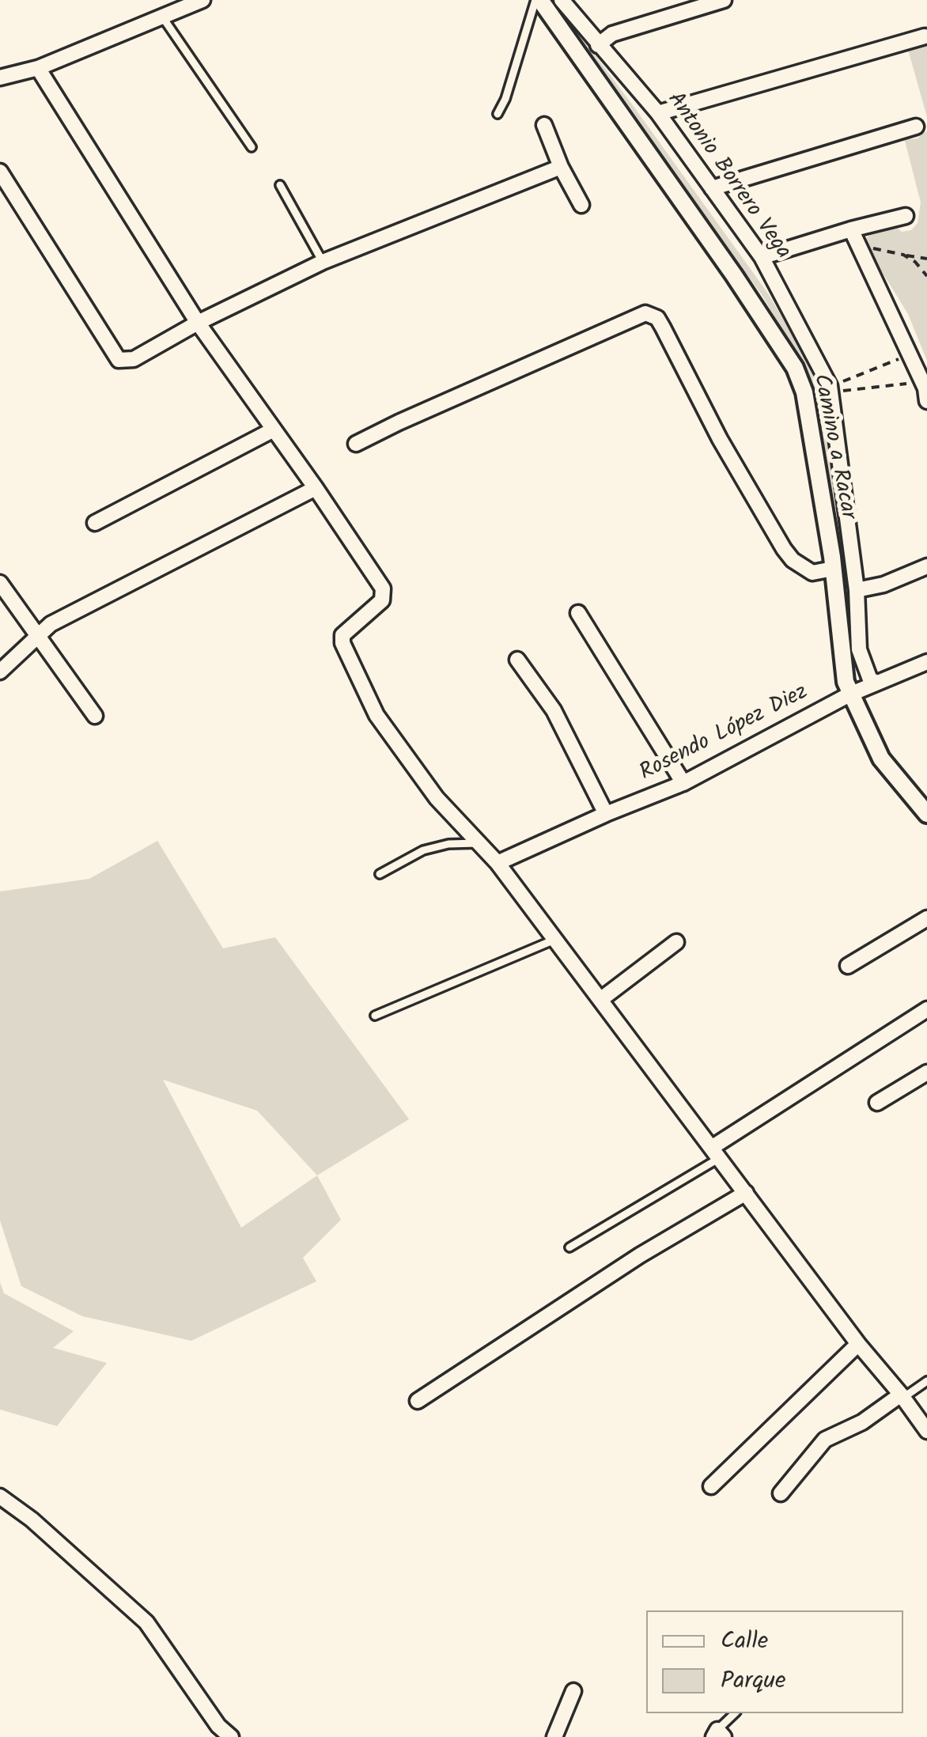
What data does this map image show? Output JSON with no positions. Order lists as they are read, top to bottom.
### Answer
{
  "streets": {
    "street": ["Antonio Borrero Vega", "Camino a Racar", "Rosendo López Diez"]
  },
  "crossings": [
    ["Antonio Borrero Vega", "Rosendo López Diez"],
    ["Camino a Racar", "Rosendo López Diez"]
  ],
  "legend": ["Calle", "Parque"]
}
